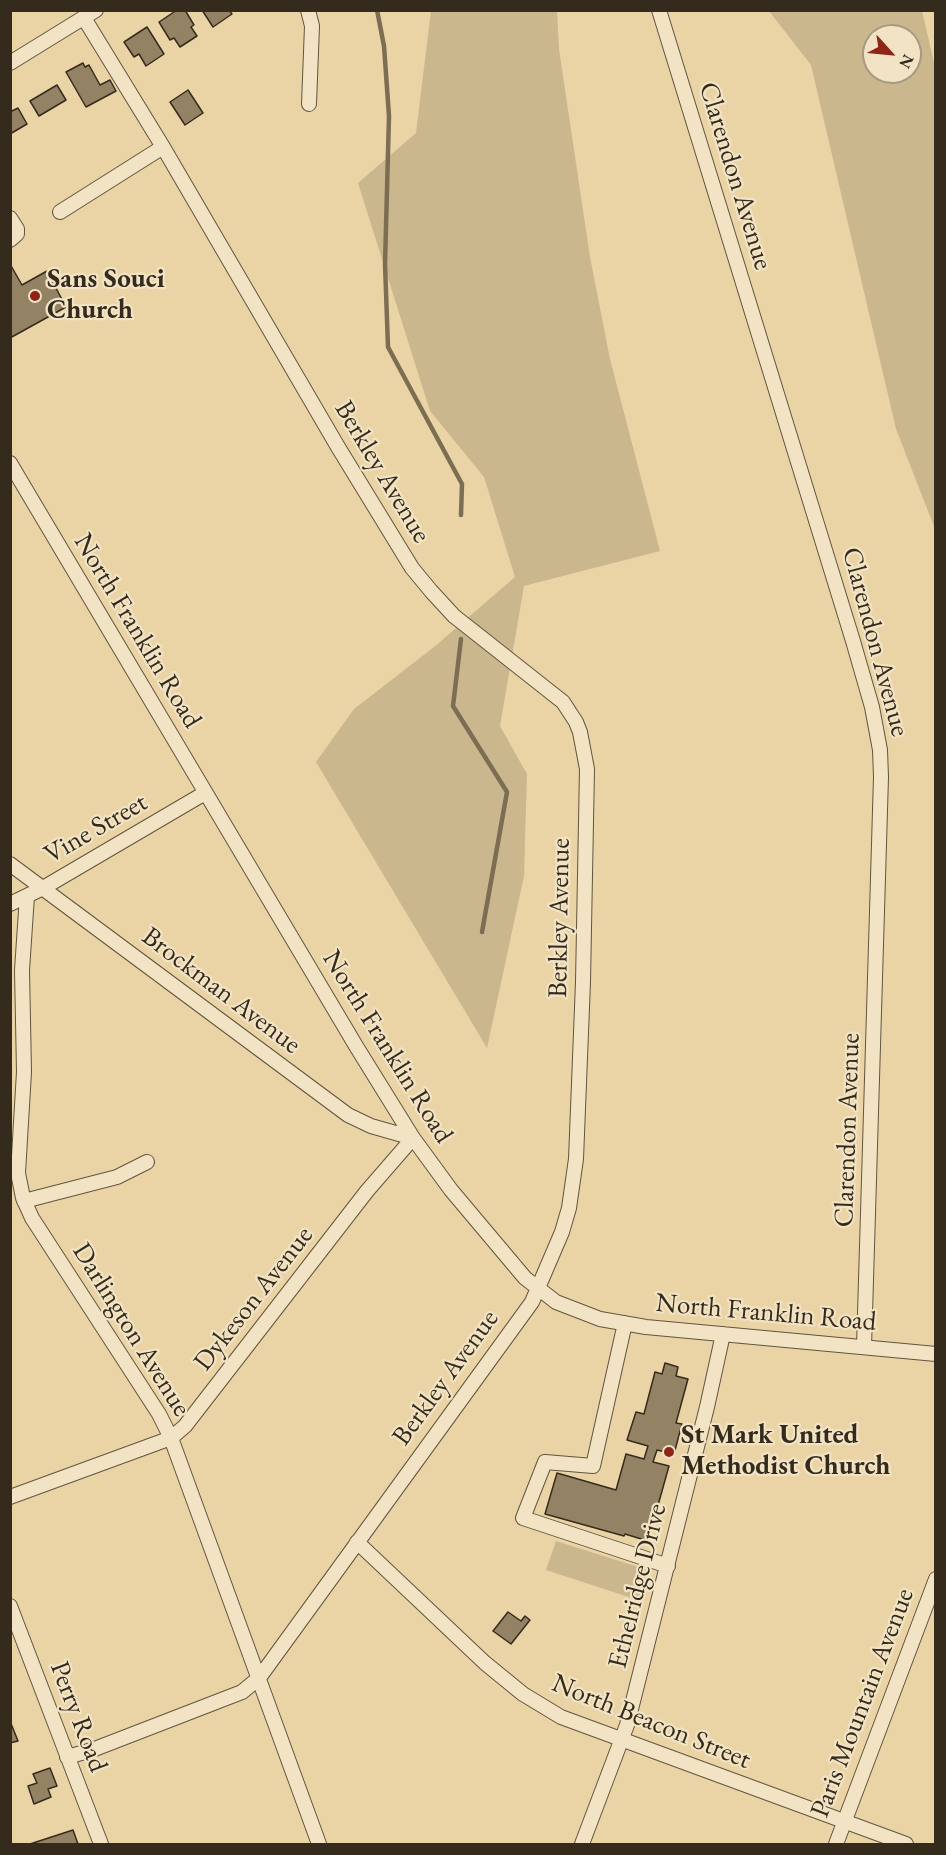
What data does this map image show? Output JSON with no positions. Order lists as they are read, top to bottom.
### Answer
{
  "streets": {
    "street": [
      "Clarendon Avenue",
      "Berkley Avenue",
      "North Franklin Road",
      "Vine Street",
      "Brockman Avenue",
      "Dykeson Avenue",
      "Darlington Avenue",
      "Ethelridge Drive",
      "Paris Mountain Avenue",
      "Perry Road",
      "North Beacon Street"
    ]
  },
  "crossings": [
    ["Clarendon Avenue", "North Franklin Road"],
    ["Berkley Avenue", "North Franklin Road"],
    ["Berkley Avenue", "Darlington Avenue"],
    ["Berkley Avenue", "Perry Road"],
    ["Berkley Avenue", "North Beacon Street"],
    ["North Franklin Road", "Vine Street"],
    ["North Franklin Road", "Brockman Avenue"],
    ["North Franklin Road", "Dykeson Avenue"],
    ["North Franklin Road", "Ethelridge Drive"],
    ["Vine Street", "Brockman Avenue"],
    ["Vine Street", "Darlington Avenue"],
    ["Brockman Avenue", "Dykeson Avenue"],
    ["Dykeson Avenue", "Darlington Avenue"],
    ["Ethelridge Drive", "North Beacon Street"],
    ["Paris Mountain Avenue", "North Beacon Street"]
  ],
  "places": ["Sans Souci Church", "St Mark United Methodist Church"],
  "north": "bottom right"
}
